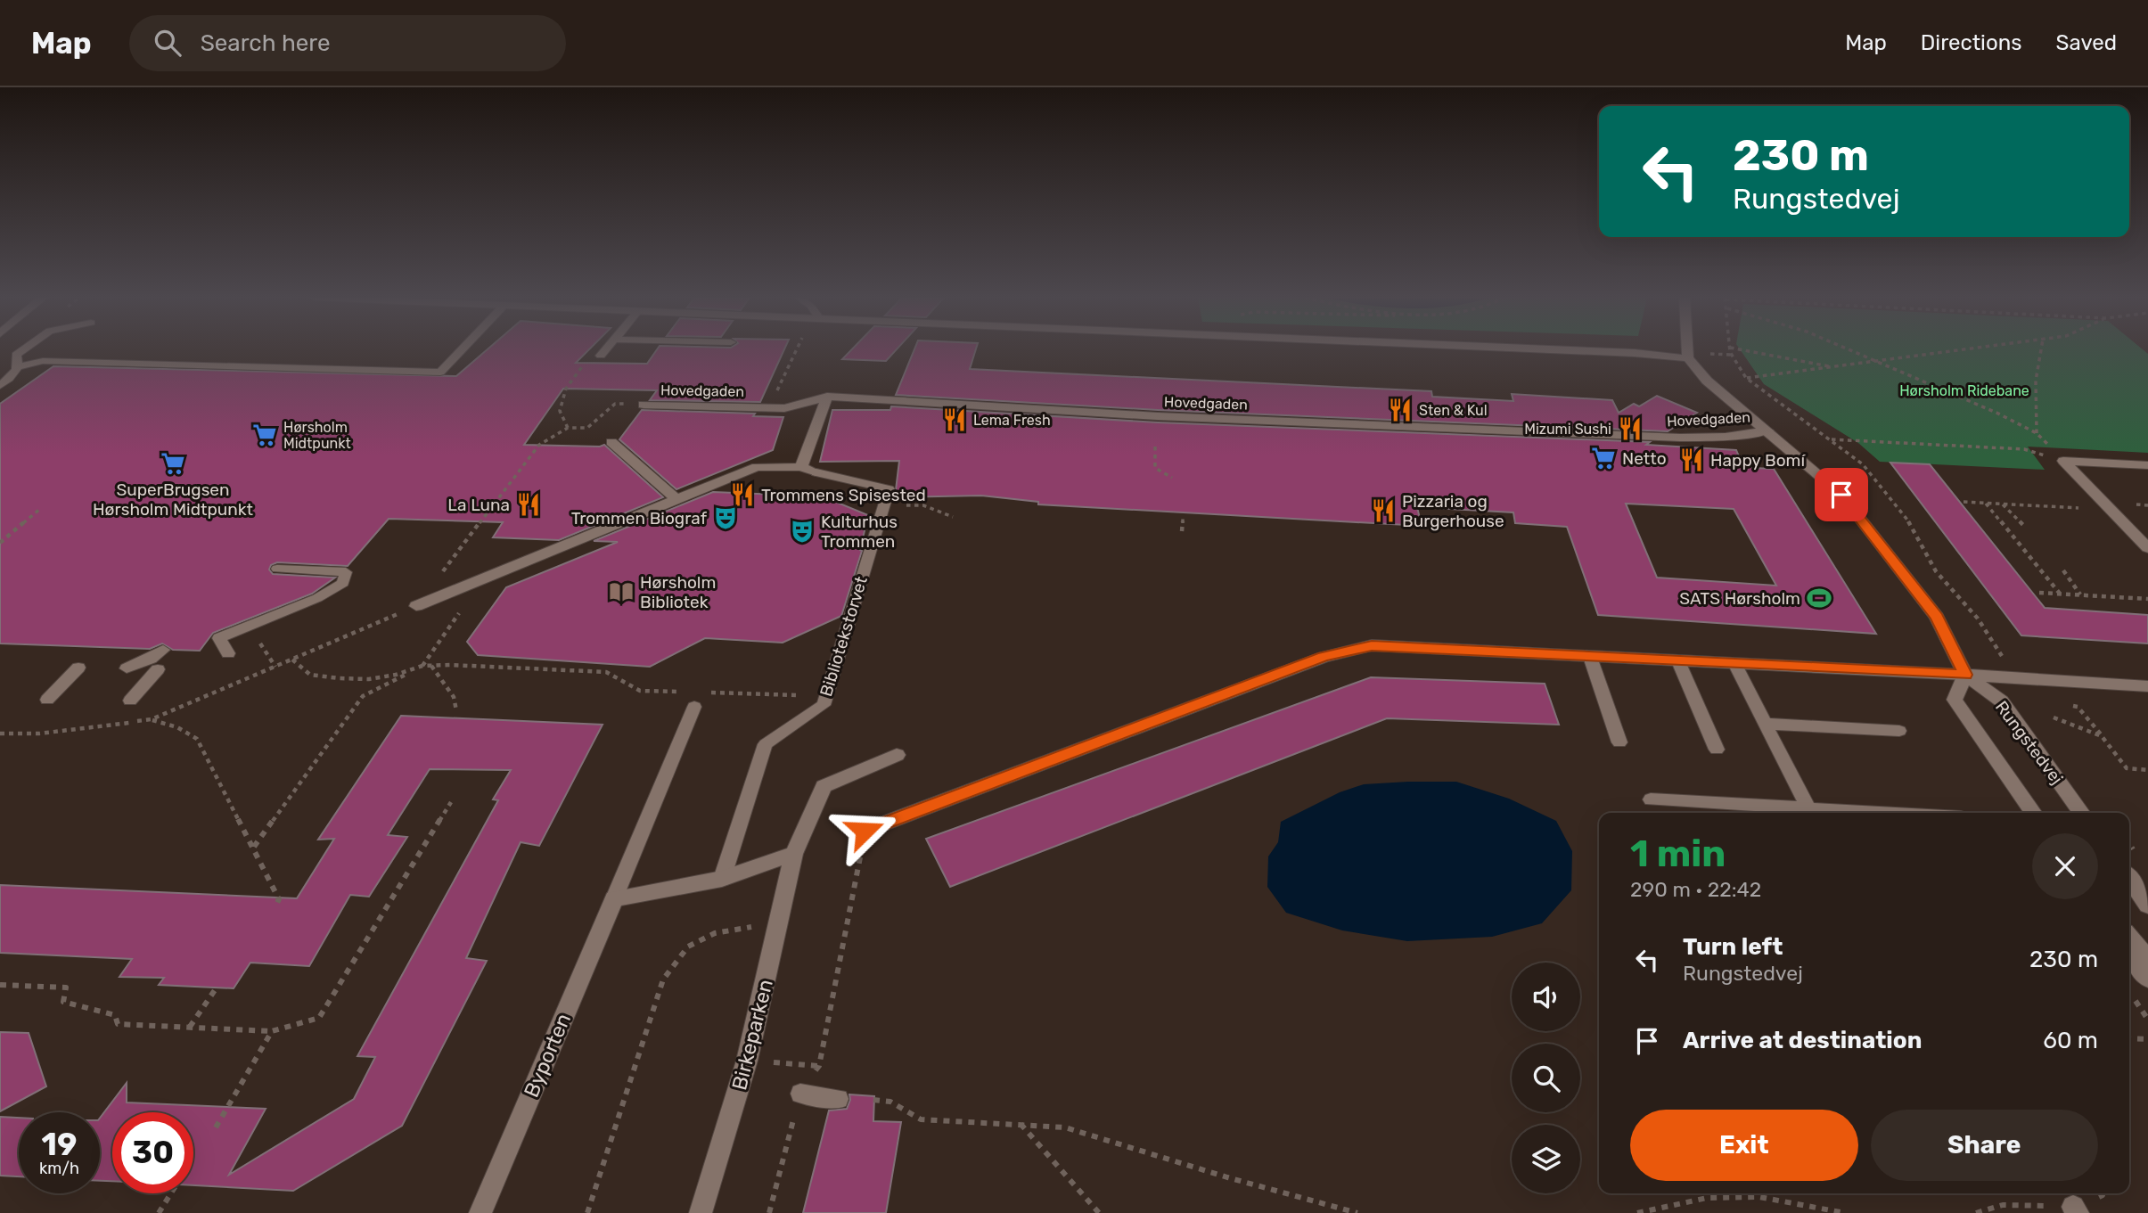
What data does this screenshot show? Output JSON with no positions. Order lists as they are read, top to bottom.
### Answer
{
  "streets": {
    "street": [
      "Hovedgaden",
      "Rungstedvej",
      "Birkeparken",
      "Byporten"
    ],
    "lane": ["Bibliotekstorvet"]
  },
  "crossings": [
    ["Hovedgaden", "Rungstedvej"]
  ],
  "parks": ["Hørsholm Ridebane"],
  "places": {
    "restaurant": [
      "Sten & Kul",
      "Lema Fresh",
      "Mizumi Sushi",
      "Happy Bomí",
      "Trommens Spisested",
      "La Luna",
      "Pizzaria og Burgerhouse"
    ],
    "supermarket": ["Hørsholm Midtpunkt", "Netto", "SuperBrugsen Hørsholm Midtpunkt"],
    "theatre": ["Trommen Biograf", "Kulturhus Trommen"],
    "library": ["Hørsholm Bibliotek"],
    "sports": ["SATS Hørsholm"]
  },
  "page": {
    "header": "Map",
    "search": "Search here",
    "nav": ["Map", "Directions", "Saved"],
    "turn": ["230 m", "Rungstedvej"],
    "heading": ["1 min", "290 m · 22:42"],
    "list": [
      {
        "name": "Turn left",
        "note": "Rungstedvej",
        "value": "230 m"
      },
      {
        "name": "Arrive at destination",
        "value": "60 m"
      }
    ],
    "buttons": ["Exit", "Share"],
    "speed": "19 km/h",
    "limit": "30"
  }
}
